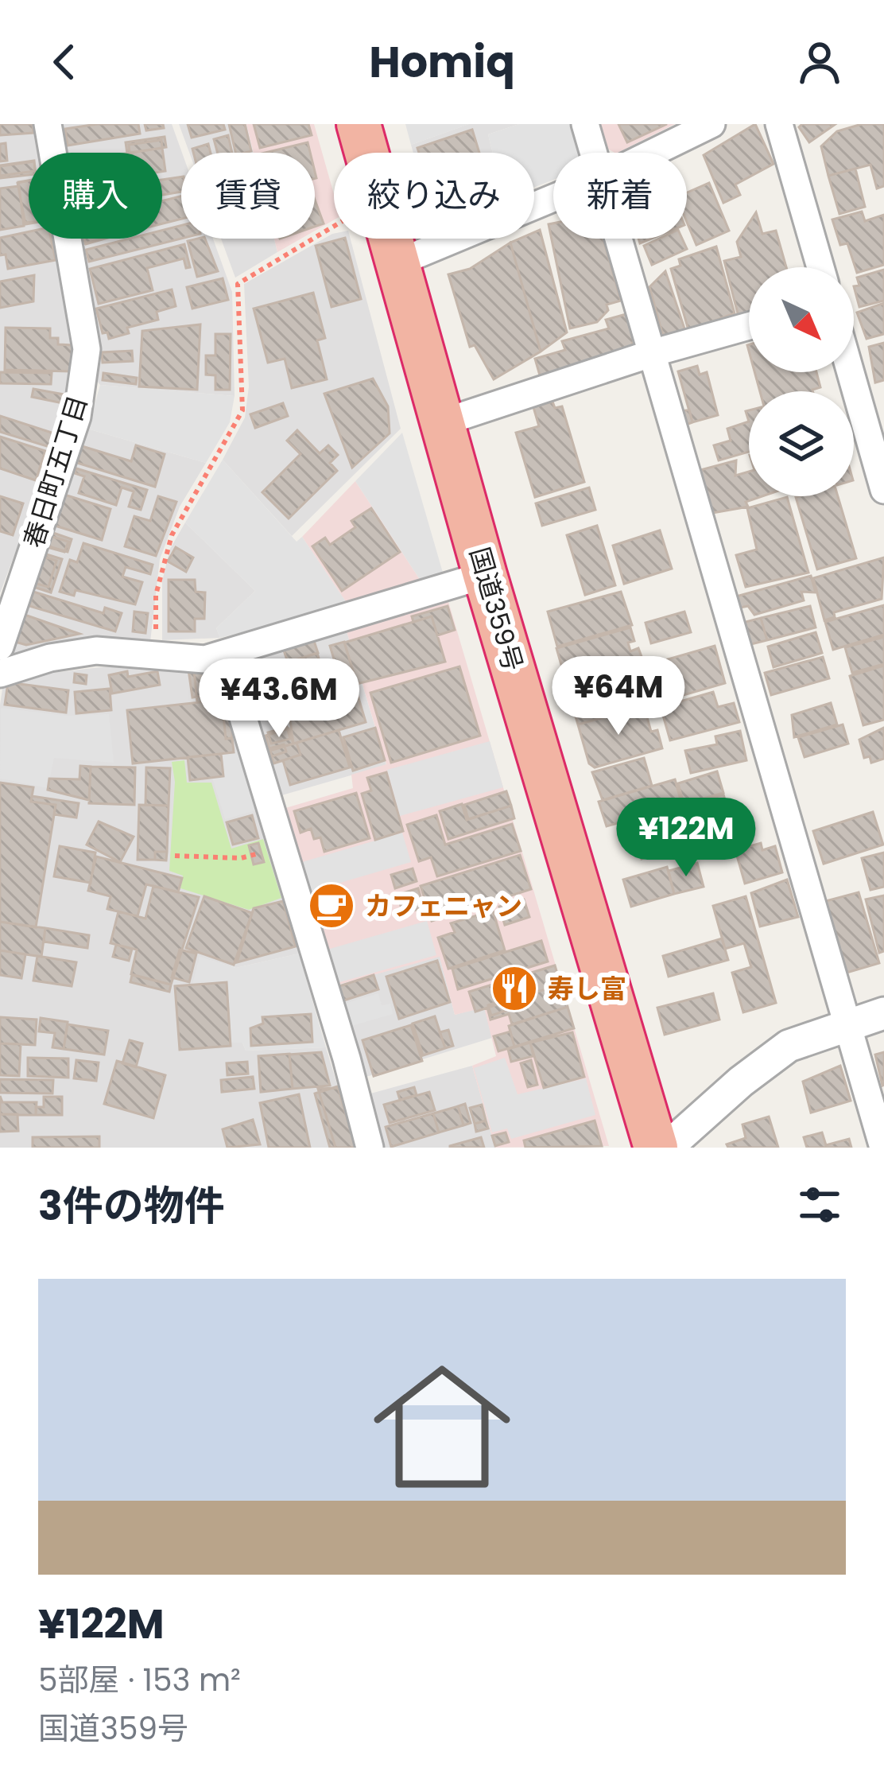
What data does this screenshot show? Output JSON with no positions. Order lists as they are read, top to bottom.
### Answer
{
  "streets": {
    "highway": ["国道359号"],
    "street": ["春日町五丁目"]
  },
  "places": {
    "cafe": ["カフェニャン"],
    "restaurant": ["寿し富"]
  },
  "north": "bottom right",
  "page": {
    "header": "Homiq",
    "chip": [
      "購入",
      "賃貸",
      "絞り込み",
      "新着"
    ],
    "price": ["¥64M", "¥43.6M", "¥122M"],
    "heading": "3件の物件",
    "list": [
      {
        "name": "¥122M",
        "note": "5部屋 · 153 m² · 国道359号"
      }
    ]
  }
}
